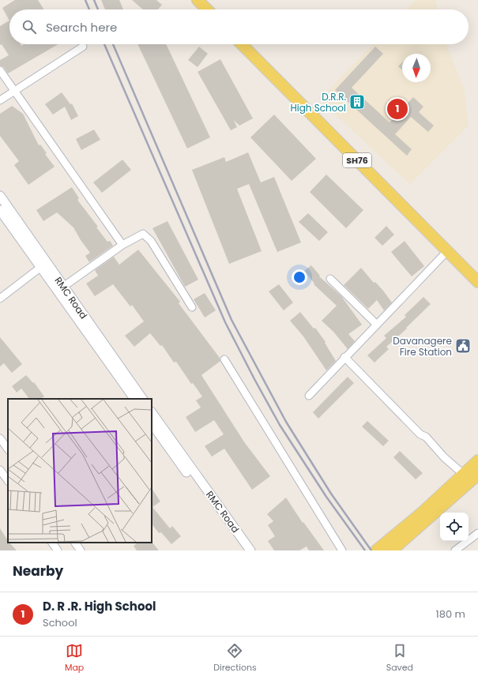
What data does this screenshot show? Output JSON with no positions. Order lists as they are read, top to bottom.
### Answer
{
  "streets": {
    "main road": ["SH76"],
    "street": ["RMC Road"]
  },
  "places": {
    "building": ["D.R.R. High School"],
    "public building": ["Davanagere Fire Station"]
  },
  "north": "bottom",
  "page": {
    "search": "Search here",
    "pins": "1",
    "heading": "Nearby",
    "list": [
      {
        "mark": "1",
        "name": "D. R .R. High School",
        "note": "School",
        "value": "180 m"
      }
    ],
    "nav": ["Map", "Directions", "Saved"]
  }
}
